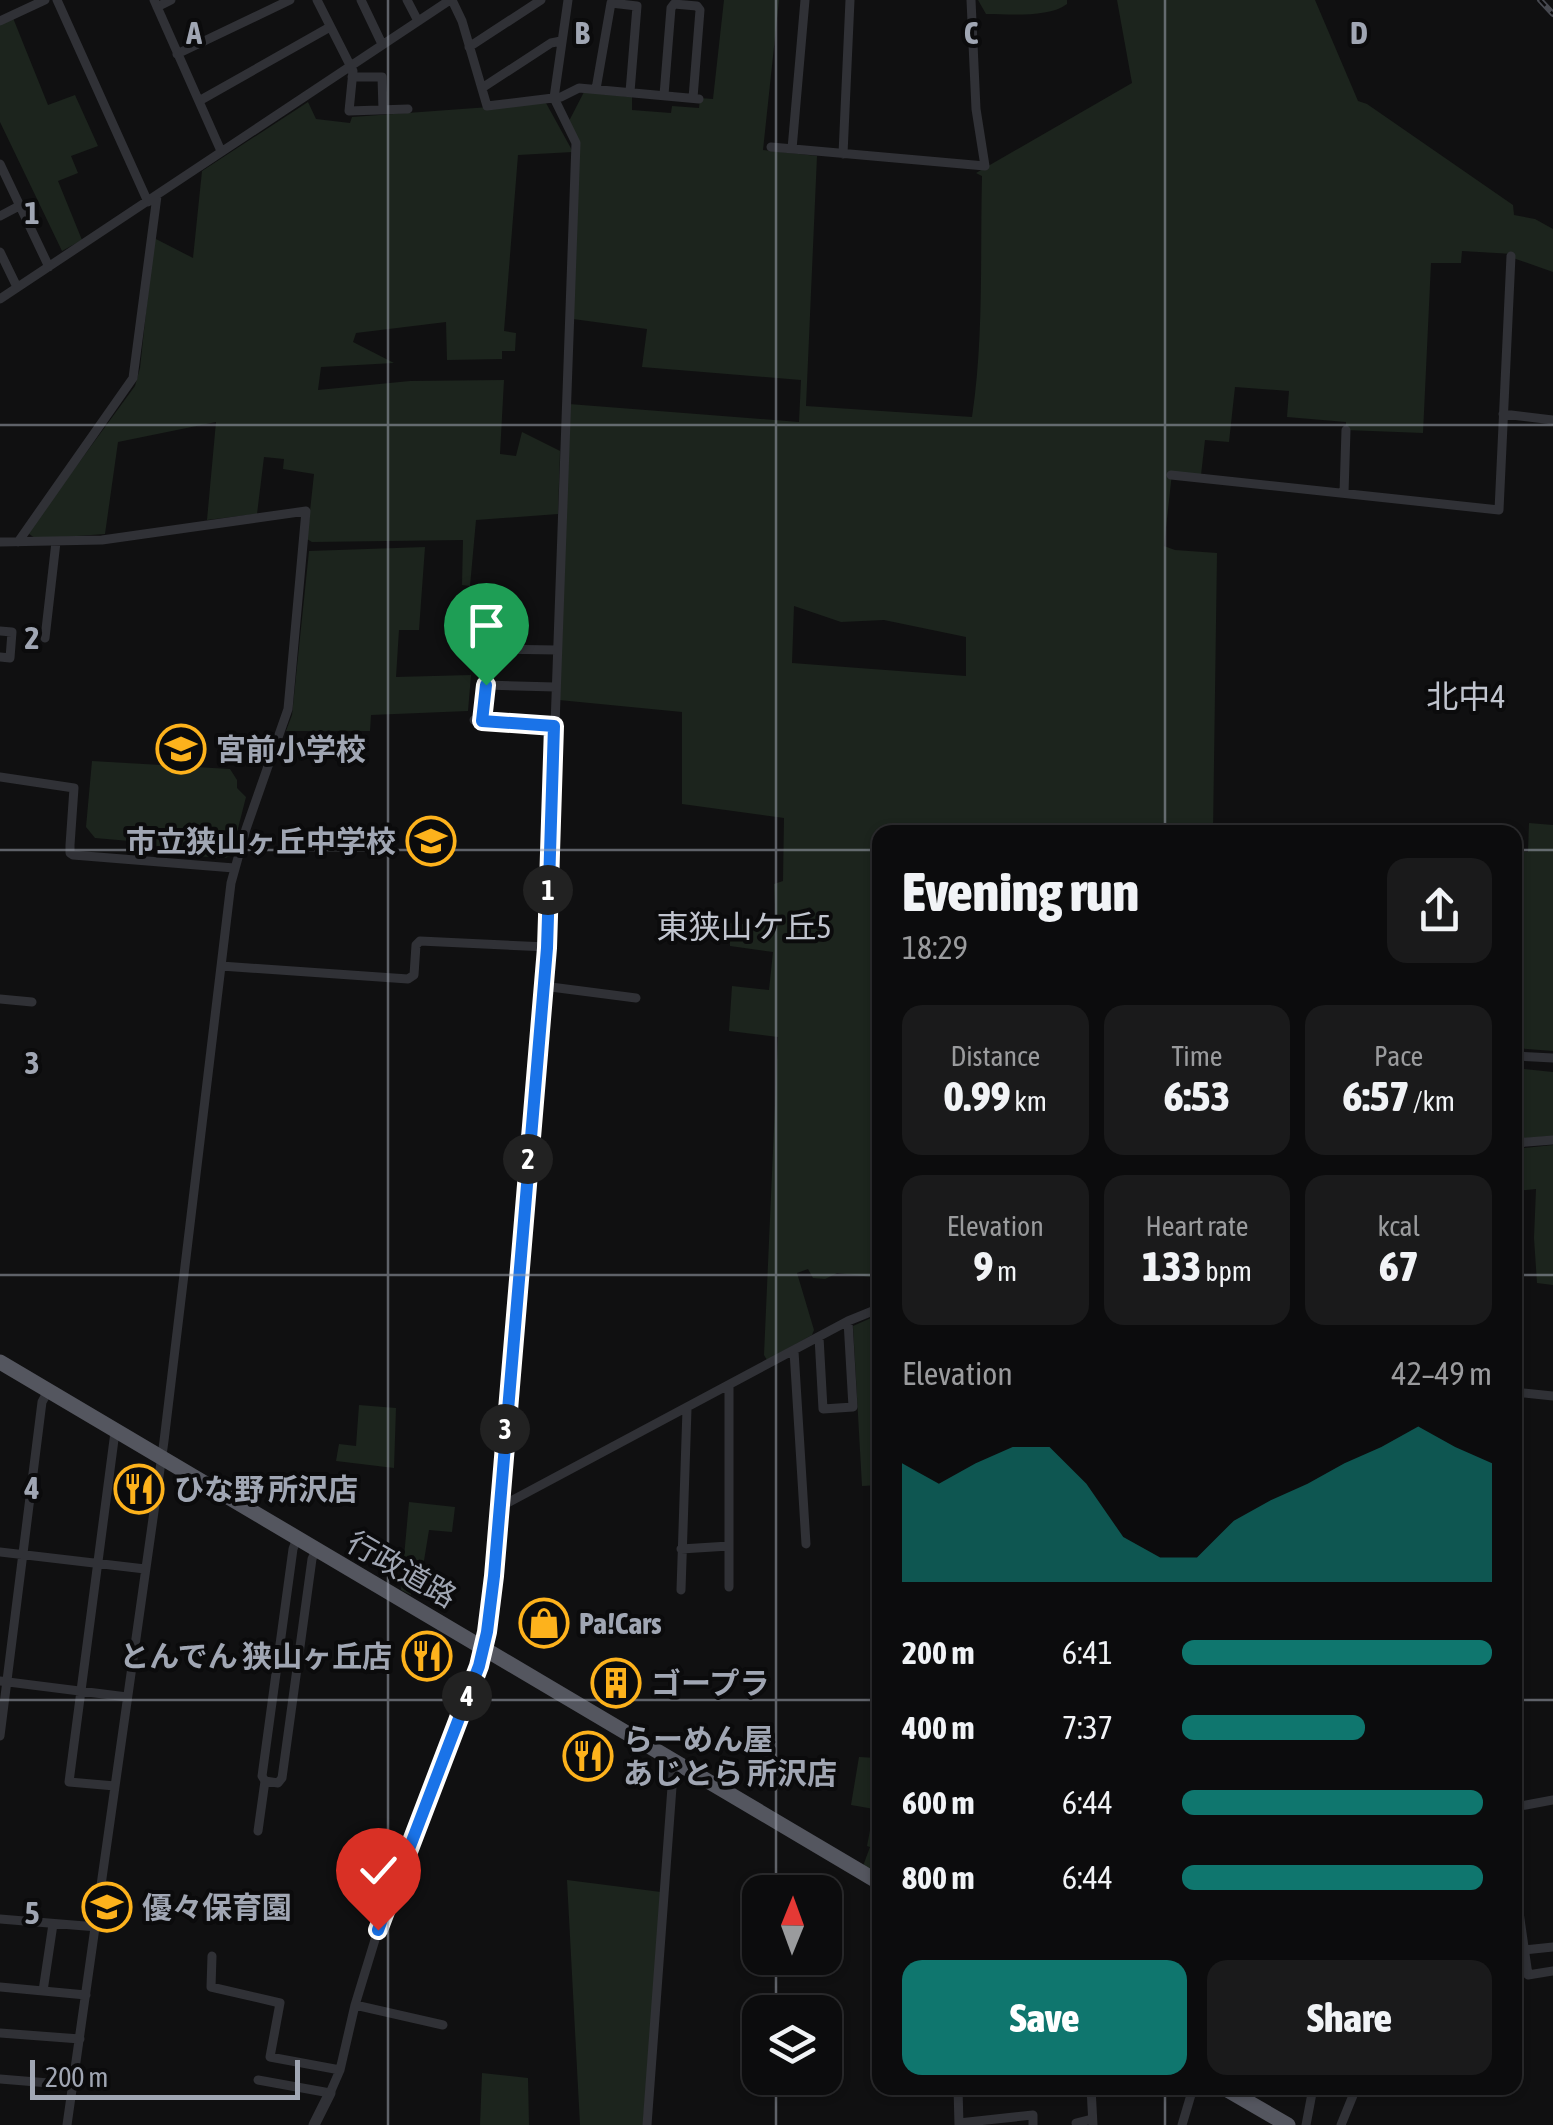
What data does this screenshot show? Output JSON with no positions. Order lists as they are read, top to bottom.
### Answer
{
  "streets": {
    "highway": ["行政道路"]
  },
  "districts": ["北中4", "東狭山ケ丘5"],
  "places": {
    "school or university": ["宮前小学校", "市立狭山ヶ丘中学校", "優々保育園"],
    "restaurant": ["ひな野 所沢店", "とんでん 狭山ヶ丘店", "らーめん屋 あじとら 所沢店"],
    "shop": ["Pa!Cars"],
    "building": ["ゴープラ"]
  },
  "scale_bar": "200 m",
  "north": "top",
  "page": {
    "heading": ["Evening run", "18:29"],
    "pins": [
      "1",
      "2",
      "3",
      "4"
    ],
    "stats": [
      ["Distance", "0.99 km"],
      ["Time", "6:53"],
      ["Pace", "6:57 /km"],
      ["Elevation", "9 m"],
      ["Heart rate", "133 bpm"],
      ["kcal", "67"]
    ],
    "chart": ["Elevation", "42–49 m"],
    "list": [
      {
        "name": "200 m",
        "note": "6:41"
      },
      {
        "name": "400 m",
        "note": "7:37"
      },
      {
        "name": "600 m",
        "note": "6:44"
      },
      {
        "name": "800 m",
        "note": "6:44"
      }
    ],
    "buttons": ["Save", "Share"],
    "scale": "200 m"
  },
  "grid": {
    "columns": [
      "A",
      "B",
      "C",
      "D"
    ],
    "rows": [
      "1",
      "2",
      "3",
      "4",
      "5"
    ]
  }
}
